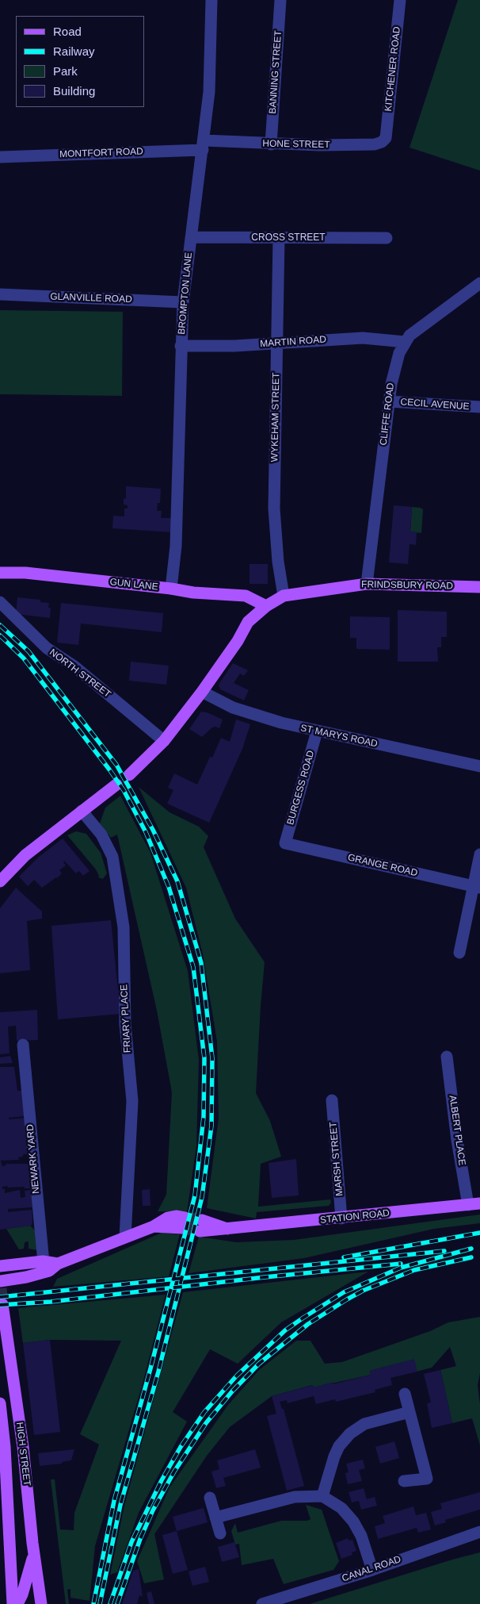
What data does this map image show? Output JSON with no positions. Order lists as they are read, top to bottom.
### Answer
{
  "streets": {
    "main road": [
      "GUN LANE",
      "FRINDSBURY ROAD",
      "STATION ROAD",
      "HIGH STREET"
    ],
    "street": [
      "KITCHENER ROAD",
      "BANNING STREET",
      "HONE STREET",
      "MONTFORT ROAD",
      "CROSS STREET",
      "BROMPTON LANE",
      "GLANVILLE ROAD",
      "MARTIN ROAD",
      "CECIL AVENUE",
      "CLIFFE ROAD",
      "WYKEHAM STREET",
      "NORTH STREET",
      "ST MARYS ROAD",
      "BURGESS ROAD",
      "GRANGE ROAD",
      "FRIARY PLACE",
      "ALBERT PLACE",
      "NEWARK YARD",
      "MARSH STREET",
      "CANAL ROAD"
    ]
  },
  "crossings": [
    ["KITCHENER ROAD", "HONE STREET"],
    ["BANNING STREET", "HONE STREET"],
    ["HONE STREET", "MONTFORT ROAD"],
    ["HONE STREET", "BROMPTON LANE"],
    ["MONTFORT ROAD", "BROMPTON LANE"],
    ["CROSS STREET", "BROMPTON LANE"],
    ["CROSS STREET", "WYKEHAM STREET"],
    ["BROMPTON LANE", "GLANVILLE ROAD"],
    ["BROMPTON LANE", "MARTIN ROAD"],
    ["BROMPTON LANE", "GUN LANE"],
    ["MARTIN ROAD", "CLIFFE ROAD"],
    ["MARTIN ROAD", "WYKEHAM STREET"],
    ["CECIL AVENUE", "CLIFFE ROAD"],
    ["CLIFFE ROAD", "FRINDSBURY ROAD"],
    ["WYKEHAM STREET", "FRINDSBURY ROAD"],
    ["GUN LANE", "FRINDSBURY ROAD"],
    ["ST MARYS ROAD", "BURGESS ROAD"],
    ["BURGESS ROAD", "GRANGE ROAD"],
    ["ALBERT PLACE", "STATION ROAD"],
    ["MARSH STREET", "STATION ROAD"]
  ],
  "legend": [
    "Road",
    "Railway",
    "Park",
    "Building"
  ]
}
